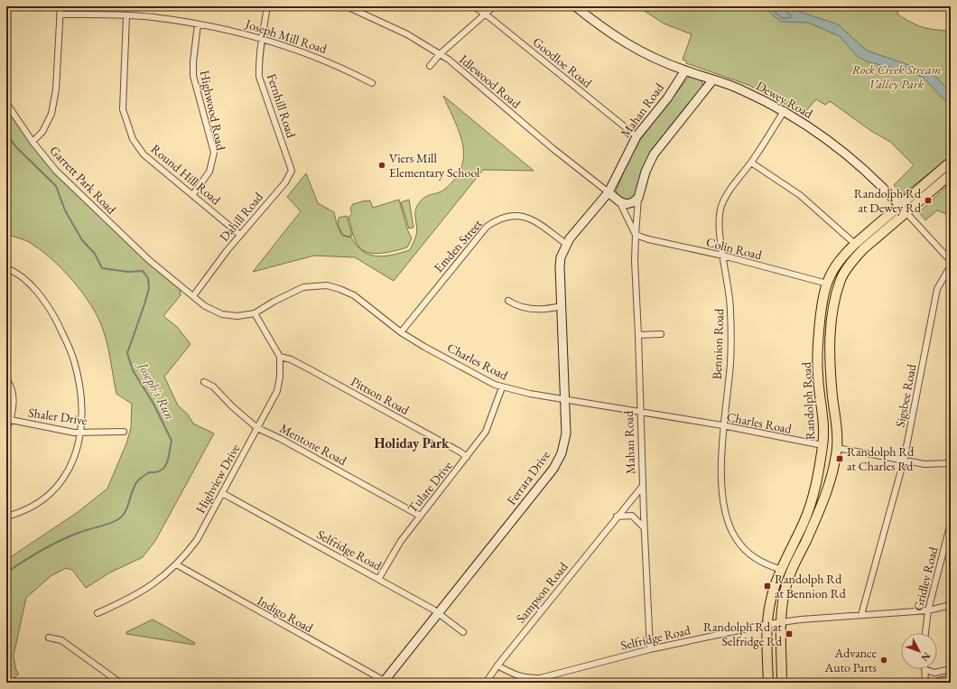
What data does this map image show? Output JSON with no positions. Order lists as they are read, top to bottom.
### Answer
{
  "streets": {
    "main road": ["Randolph Road"],
    "street": [
      "Joseph Mill Road",
      "Goodloe Road",
      "Idlewood Road",
      "Dewey Road",
      "Fernhill Road",
      "Highwood Road",
      "Mahan Road",
      "Round Hill Road",
      "Garrett Park Road",
      "Dahill Road",
      "Emden Street",
      "Colin Road",
      "Bennion Road",
      "Charles Road",
      "Pittson Road",
      "Sigsbee Road",
      "Shaler Drive",
      "Mentone Road",
      "Ferrara Drive",
      "Highview Drive",
      "Tulare Drive",
      "Selfridge Road",
      "Gridley Road",
      "Sampson Road",
      "Indigo Road"
    ]
  },
  "crossings": [
    ["Joseph Mill Road", "Fernhill Road"],
    ["Joseph Mill Road", "Highwood Road"],
    ["Joseph Mill Road", "Round Hill Road"],
    ["Joseph Mill Road", "Garrett Park Road"],
    ["Goodloe Road", "Mahan Road"],
    ["Idlewood Road", "Mahan Road"],
    ["Idlewood Road", "Ferrara Drive"],
    ["Dewey Road", "Mahan Road"],
    ["Dewey Road", "Bennion Road"],
    ["Dewey Road", "Randolph Road"],
    ["Fernhill Road", "Dahill Road"],
    ["Highwood Road", "Round Hill Road"],
    ["Mahan Road", "Colin Road"],
    ["Mahan Road", "Charles Road"],
    ["Mahan Road", "Ferrara Drive"],
    ["Mahan Road", "Selfridge Road"],
    ["Mahan Road", "Sampson Road"],
    ["Round Hill Road", "Dahill Road"],
    ["Garrett Park Road", "Dahill Road"],
    ["Garrett Park Road", "Charles Road"],
    ["Dahill Road", "Charles Road"],
    ["Emden Street", "Charles Road"],
    ["Emden Street", "Ferrara Drive"],
    ["Colin Road", "Bennion Road"],
    ["Colin Road", "Randolph Road"],
    ["Bennion Road", "Charles Road"],
    ["Bennion Road", "Randolph Road"],
    ["Charles Road", "Randolph Road"],
    ["Charles Road", "Ferrara Drive"],
    ["Charles Road", "Tulare Drive"],
    ["Pittson Road", "Highview Drive"],
    ["Pittson Road", "Tulare Drive"],
    ["Sigsbee Road", "Selfridge Road"],
    ["Randolph Road", "Selfridge Road"],
    ["Mentone Road", "Highview Drive"],
    ["Mentone Road", "Tulare Drive"],
    ["Ferrara Drive", "Selfridge Road"],
    ["Ferrara Drive", "Indigo Road"],
    ["Highview Drive", "Selfridge Road"],
    ["Highview Drive", "Indigo Road"],
    ["Tulare Drive", "Selfridge Road"],
    ["Selfridge Road", "Gridley Road"],
    ["Selfridge Road", "Sampson Road"]
  ],
  "districts": ["Holiday Park"],
  "water": ["Joseph's Run"],
  "parks": ["Rock Creek Stream Valley Park"],
  "places": {
    "other": ["Viers Mill Elementary School", "Advance Auto Parts"],
    "transit": [
      "Randolph Rd at Dewey Rd",
      "Randolph Rd at Charles Rd",
      "Randolph Rd at Bennion Rd",
      "Randolph Rd at Selfridge Rd"
    ]
  },
  "north": "bottom right"
}
